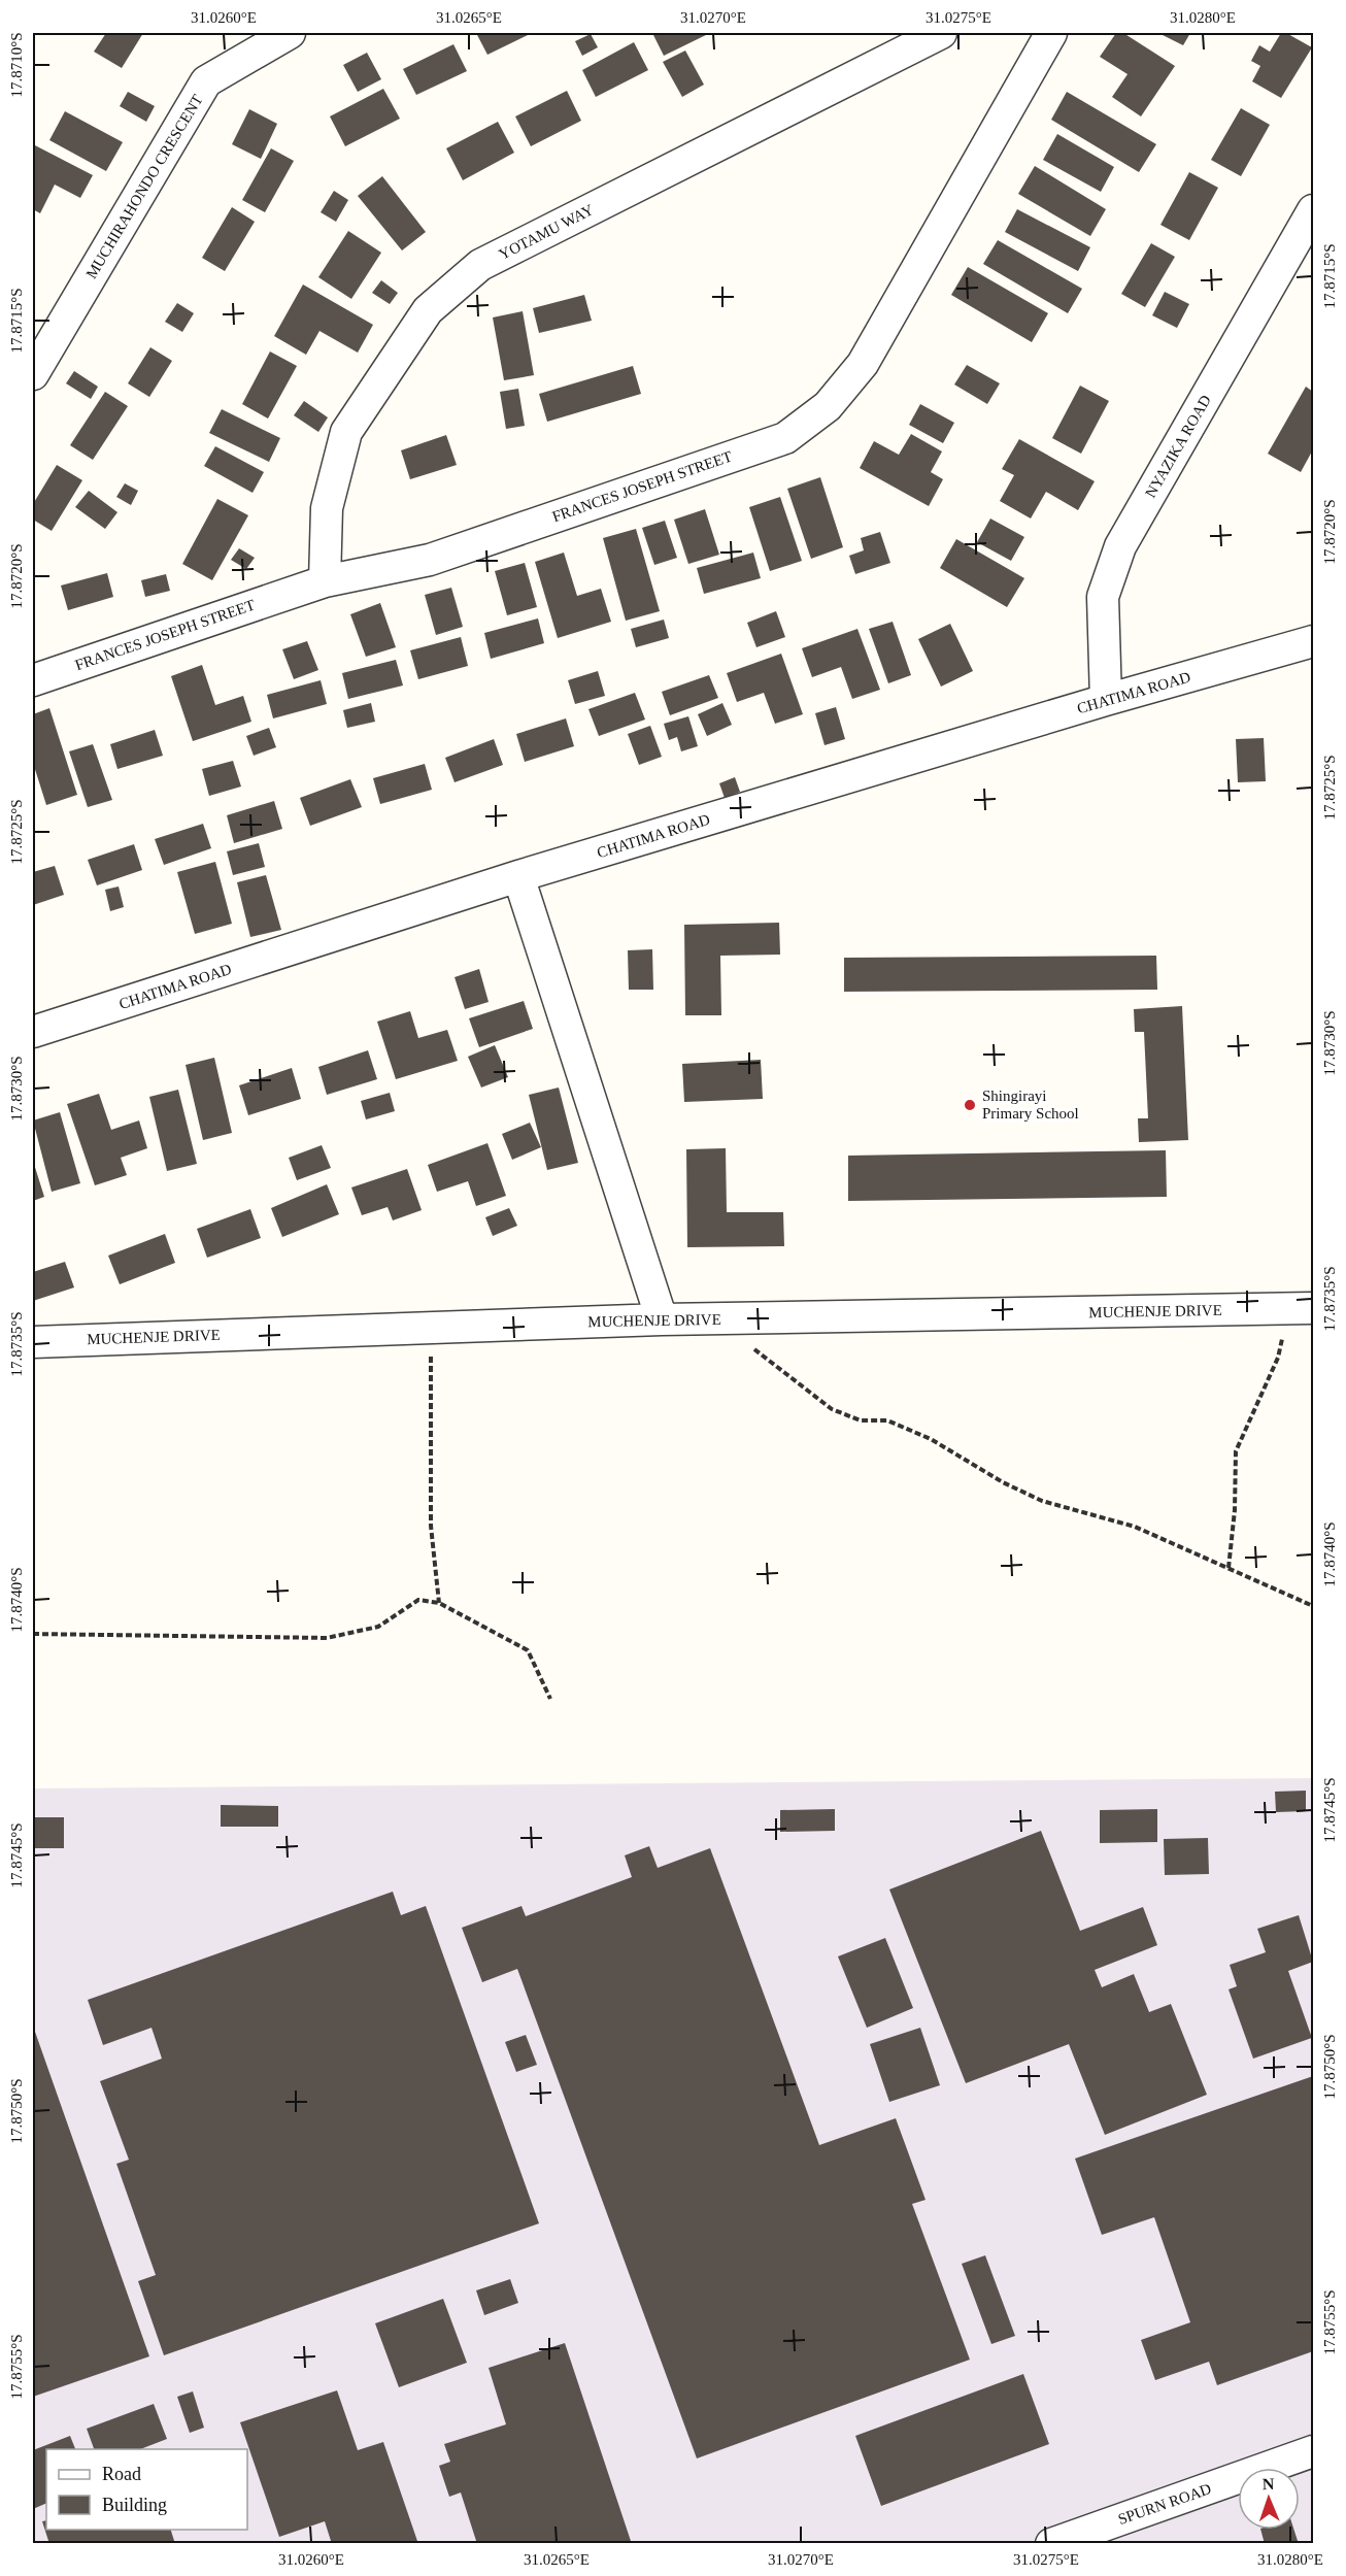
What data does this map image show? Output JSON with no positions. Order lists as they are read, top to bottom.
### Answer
{
  "streets": {
    "street": [
      "MUCHIRAHONDO CRESCENT",
      "YOTAMU WAY",
      "NYAZIKA ROAD",
      "FRANCES JOSEPH STREET",
      "CHATIMA ROAD",
      "MUCHENJE DRIVE",
      "SPURN ROAD"
    ]
  },
  "crossings": [
    ["YOTAMU WAY", "FRANCES JOSEPH STREET"],
    ["NYAZIKA ROAD", "CHATIMA ROAD"]
  ],
  "places": ["Shingirayi Primary School"],
  "legend": ["Road", "Building"],
  "north": "top",
  "coordinates": [
    "31.0260°E",
    "31.0265°E",
    "31.0270°E",
    "31.0275°E",
    "31.0280°E",
    "17.8710°S",
    "17.8715°S",
    "17.8720°S",
    "17.8725°S",
    "17.8730°S",
    "17.8735°S",
    "17.8740°S",
    "17.8745°S",
    "17.8750°S",
    "17.8755°S"
  ]
}
